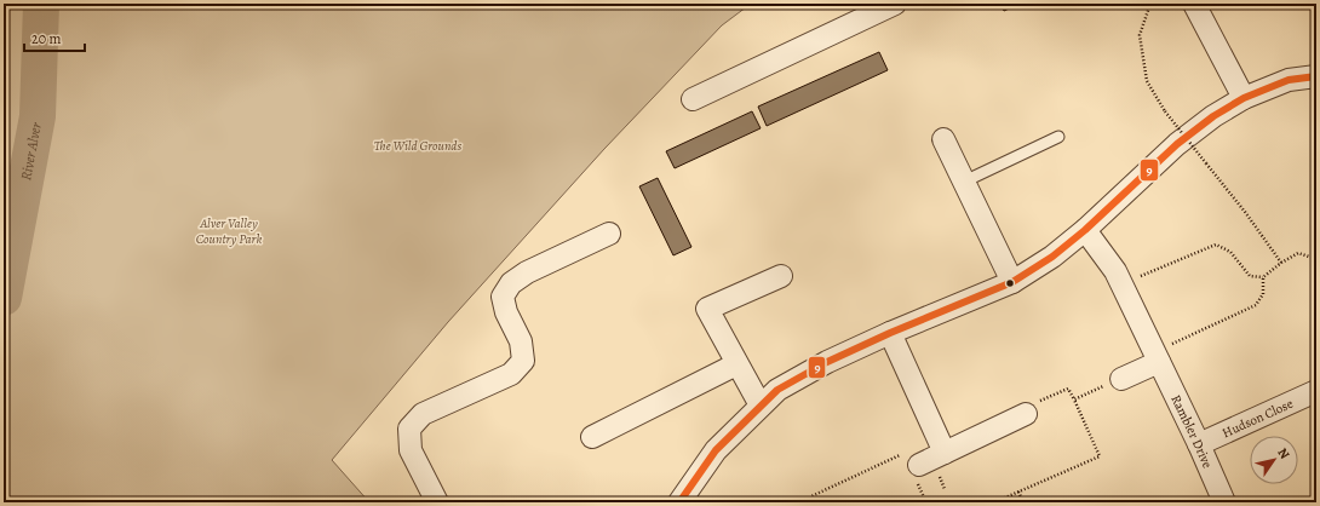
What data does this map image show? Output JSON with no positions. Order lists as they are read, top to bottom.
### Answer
{
  "streets": {
    "street": ["Hudson Close", "Rambler Drive"]
  },
  "crossings": [
    ["Hudson Close", "Rambler Drive"]
  ],
  "water": ["River Alver"],
  "parks": ["The Wild Grounds", "Alver Valley Country Park"],
  "lines": ["transit line 9"],
  "scale_bar": "20 m",
  "north": "top right"
}
